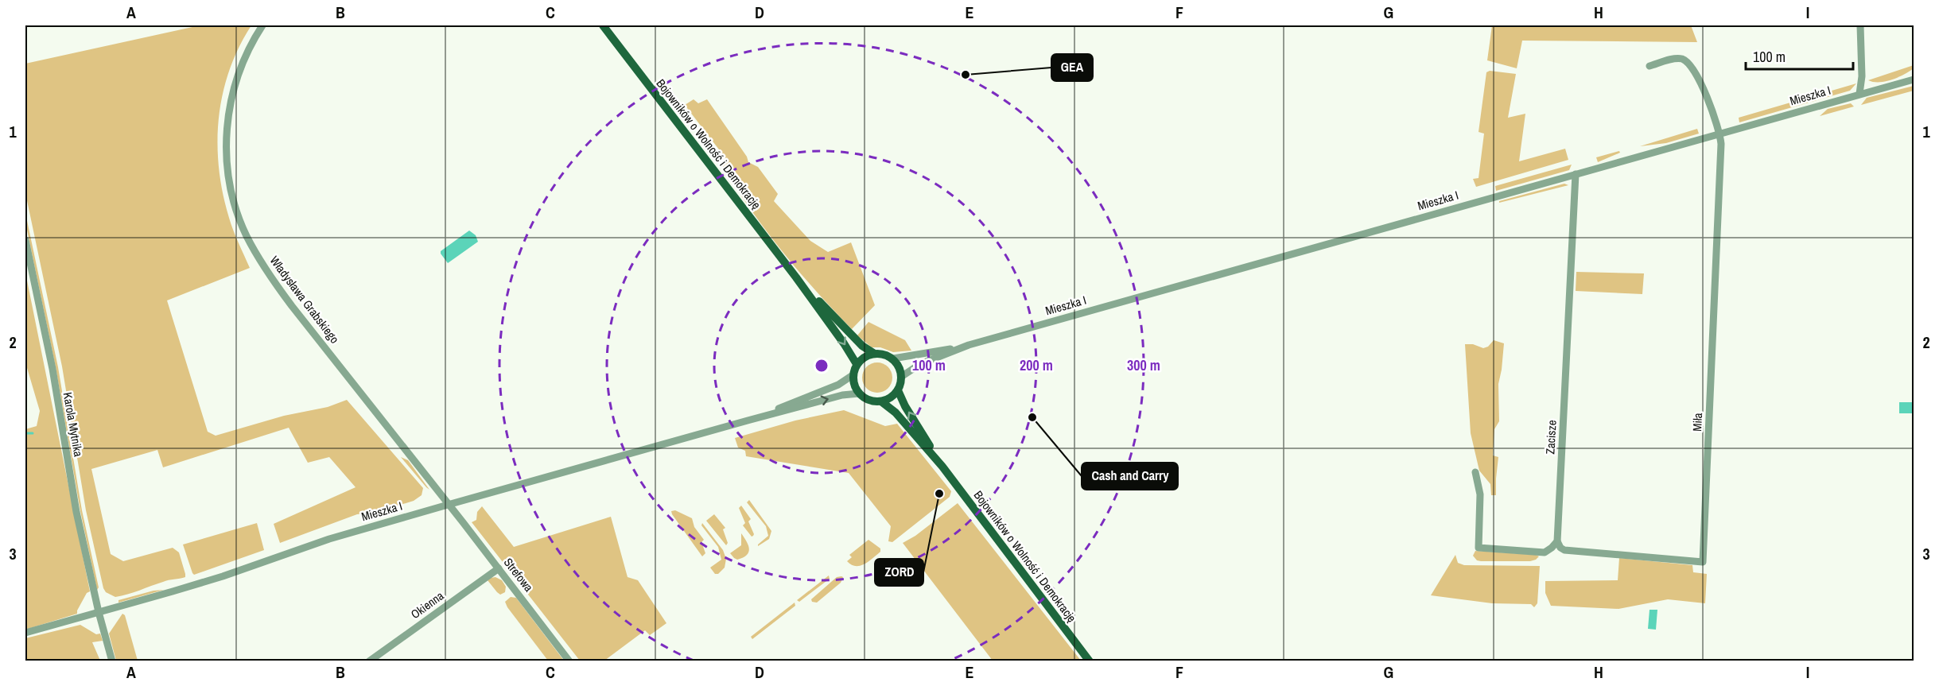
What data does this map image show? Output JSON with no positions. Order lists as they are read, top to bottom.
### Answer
{
  "streets": {
    "main road": ["Bojowników o Wolność i Demokrację"],
    "street": [
      "Mieszka I",
      "Władysława Grabskiego",
      "Miła",
      "Karola Mytnika",
      "Zacisze",
      "Strefowa",
      "Okienna"
    ]
  },
  "crossings": [
    ["Mieszka I", "Bojowników o Wolność i Demokrację"],
    ["Mieszka I", "Władysława Grabskiego"],
    ["Mieszka I", "Miła"],
    ["Mieszka I", "Karola Mytnika"],
    ["Mieszka I", "Zacisze"],
    ["Mieszka I", "Strefowa"],
    ["Władysława Grabskiego", "Strefowa"],
    ["Miła", "Zacisze"],
    ["Strefowa", "Okienna"]
  ],
  "places": ["GEA", "Cash and Carry", "ZORD"],
  "scale_bar": "100 m",
  "grid": {
    "columns": [
      "A",
      "B",
      "C",
      "D",
      "E",
      "F",
      "G",
      "H",
      "I"
    ],
    "rows": ["1", "2", "3"]
  },
  "rings": ["100 m", "200 m", "300 m"]
}
